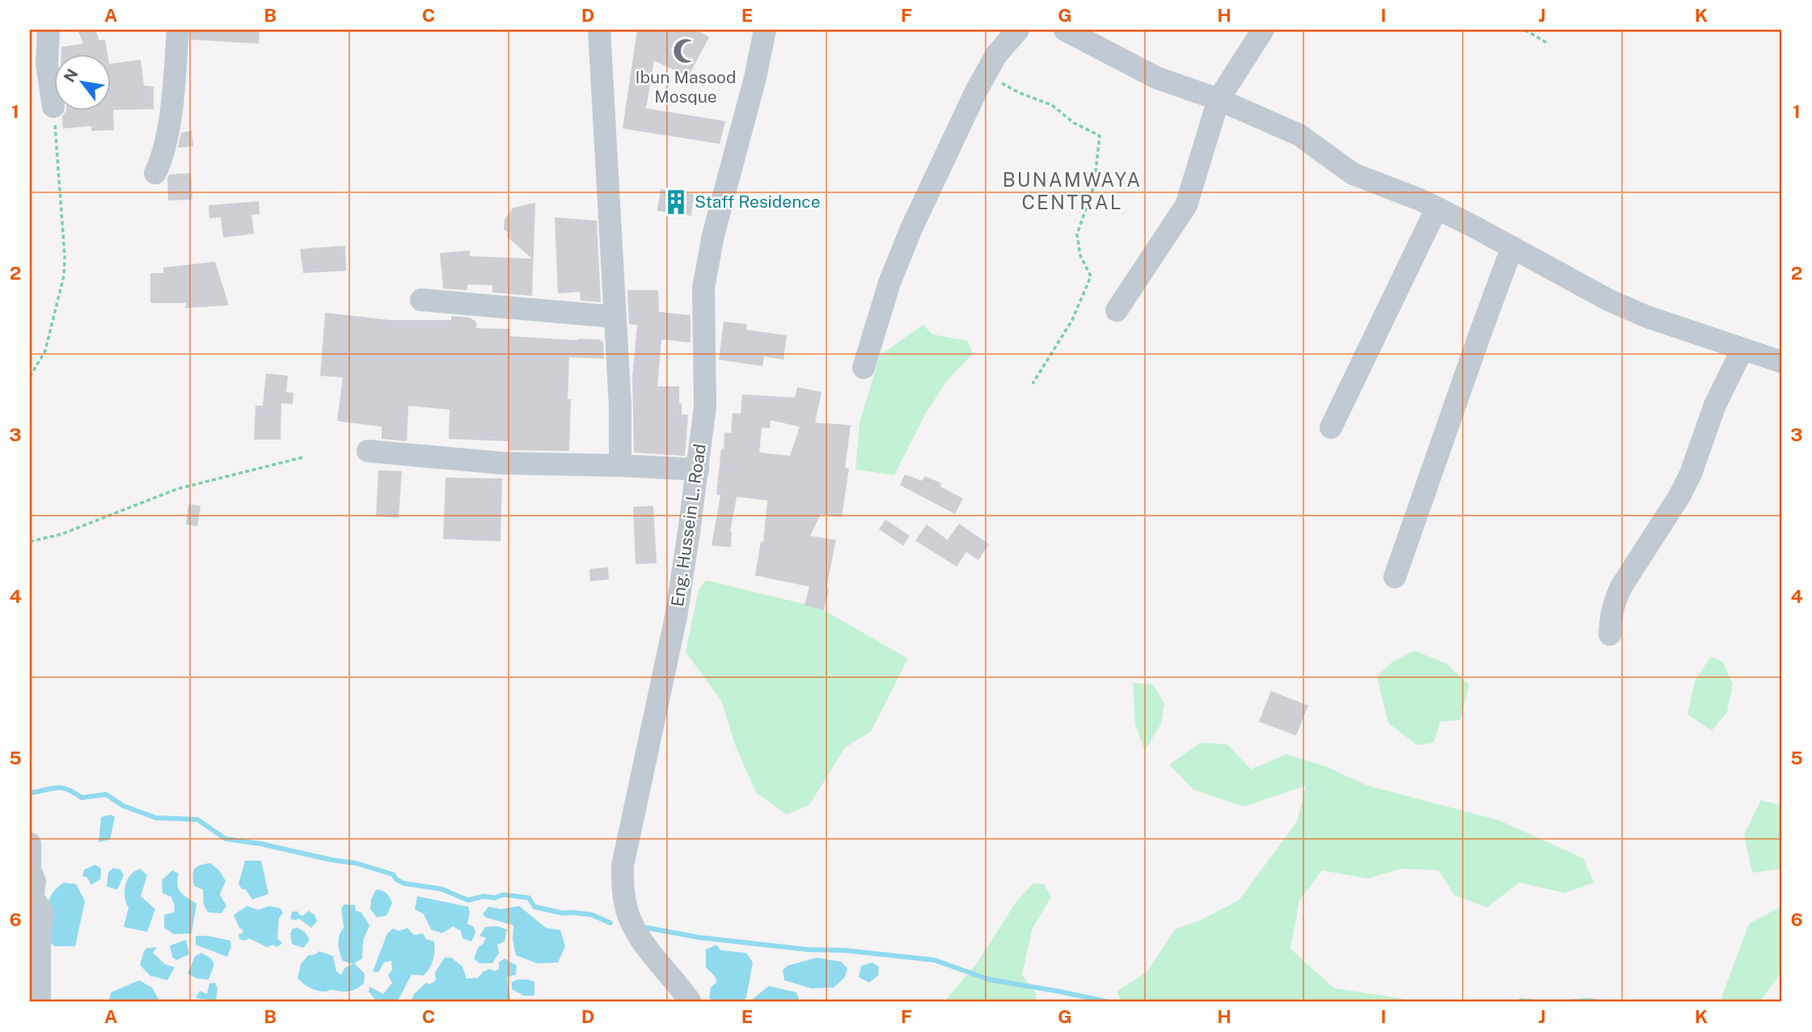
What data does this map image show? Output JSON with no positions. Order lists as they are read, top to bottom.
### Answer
{
  "streets": {
    "street": ["Eng. Hussein L. Road"]
  },
  "districts": ["BUNAMWAYA CENTRAL"],
  "places": {
    "mosque": ["Ibun Masood Mosque"],
    "building": ["Staff Residence"]
  },
  "north": "top left",
  "grid": {
    "columns": [
      "A",
      "B",
      "C",
      "D",
      "E",
      "F",
      "G",
      "H",
      "I",
      "J",
      "K"
    ],
    "rows": [
      "1",
      "2",
      "3",
      "4",
      "5",
      "6"
    ]
  }
}
